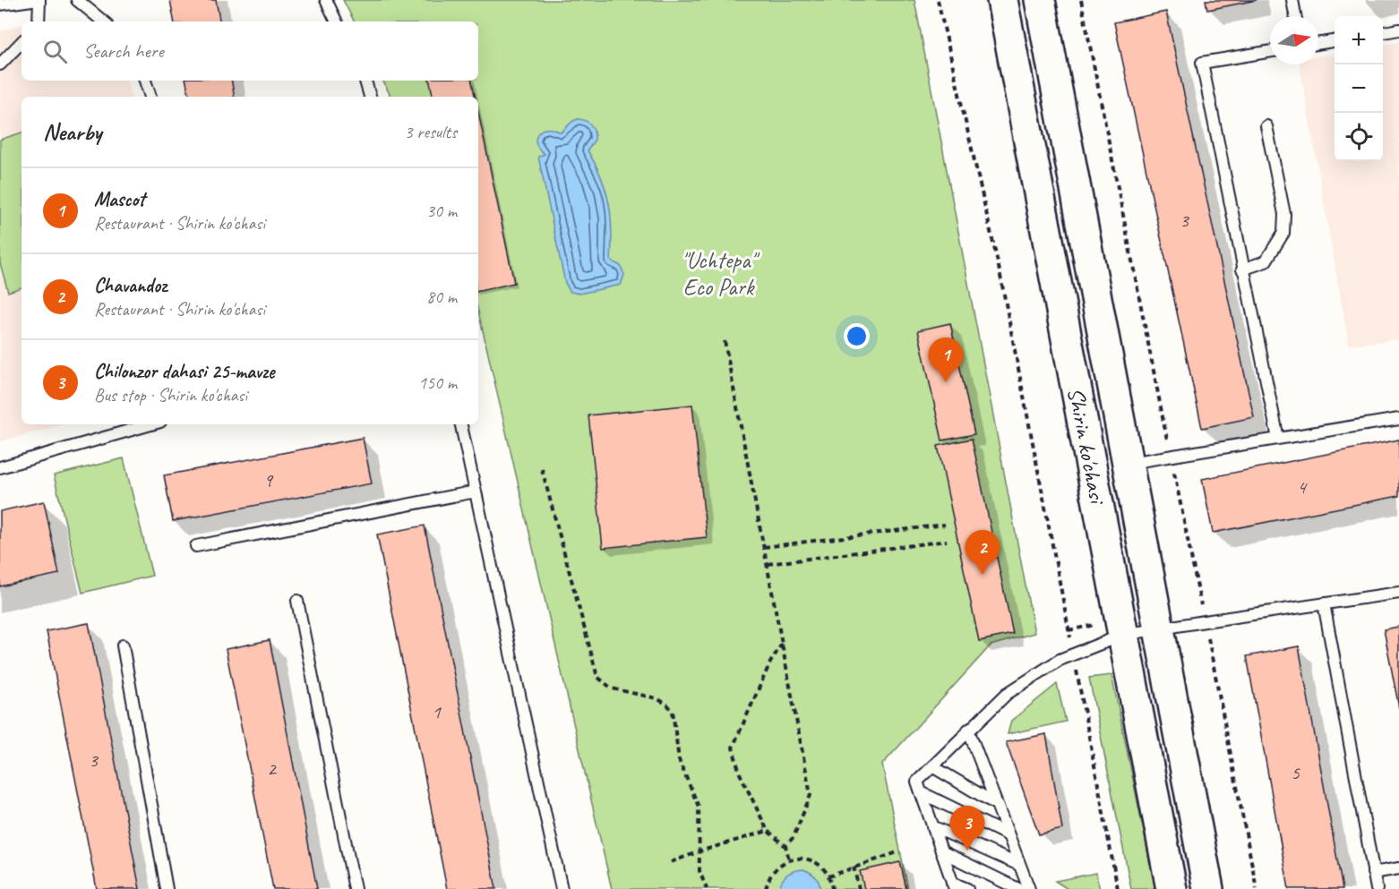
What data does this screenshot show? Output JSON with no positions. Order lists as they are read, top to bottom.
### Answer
{
  "streets": {
    "main road": ["Shirin ko'chasi"]
  },
  "parks": ["\"Uchtepa\" Eco Park"],
  "house_numbers": [
    "3",
    "9",
    "4",
    "1",
    "3",
    "2",
    "5"
  ],
  "north": "right",
  "page": {
    "map_buttons": ["+", "−"],
    "search": "Search here",
    "heading": ["Nearby", "3 results"],
    "list": [
      {
        "mark": "1",
        "name": "Mascot",
        "note": "Restaurant · Shirin ko'chasi",
        "value": "30 m"
      },
      {
        "mark": "2",
        "name": "Chavandoz",
        "note": "Restaurant · Shirin ko'chasi",
        "value": "80 m"
      },
      {
        "mark": "3",
        "name": "Chilonzor dahasi 25-mavze",
        "note": "Bus stop · Shirin ko'chasi",
        "value": "150 m"
      }
    ],
    "pins": ["1", "2", "3"]
  }
}
